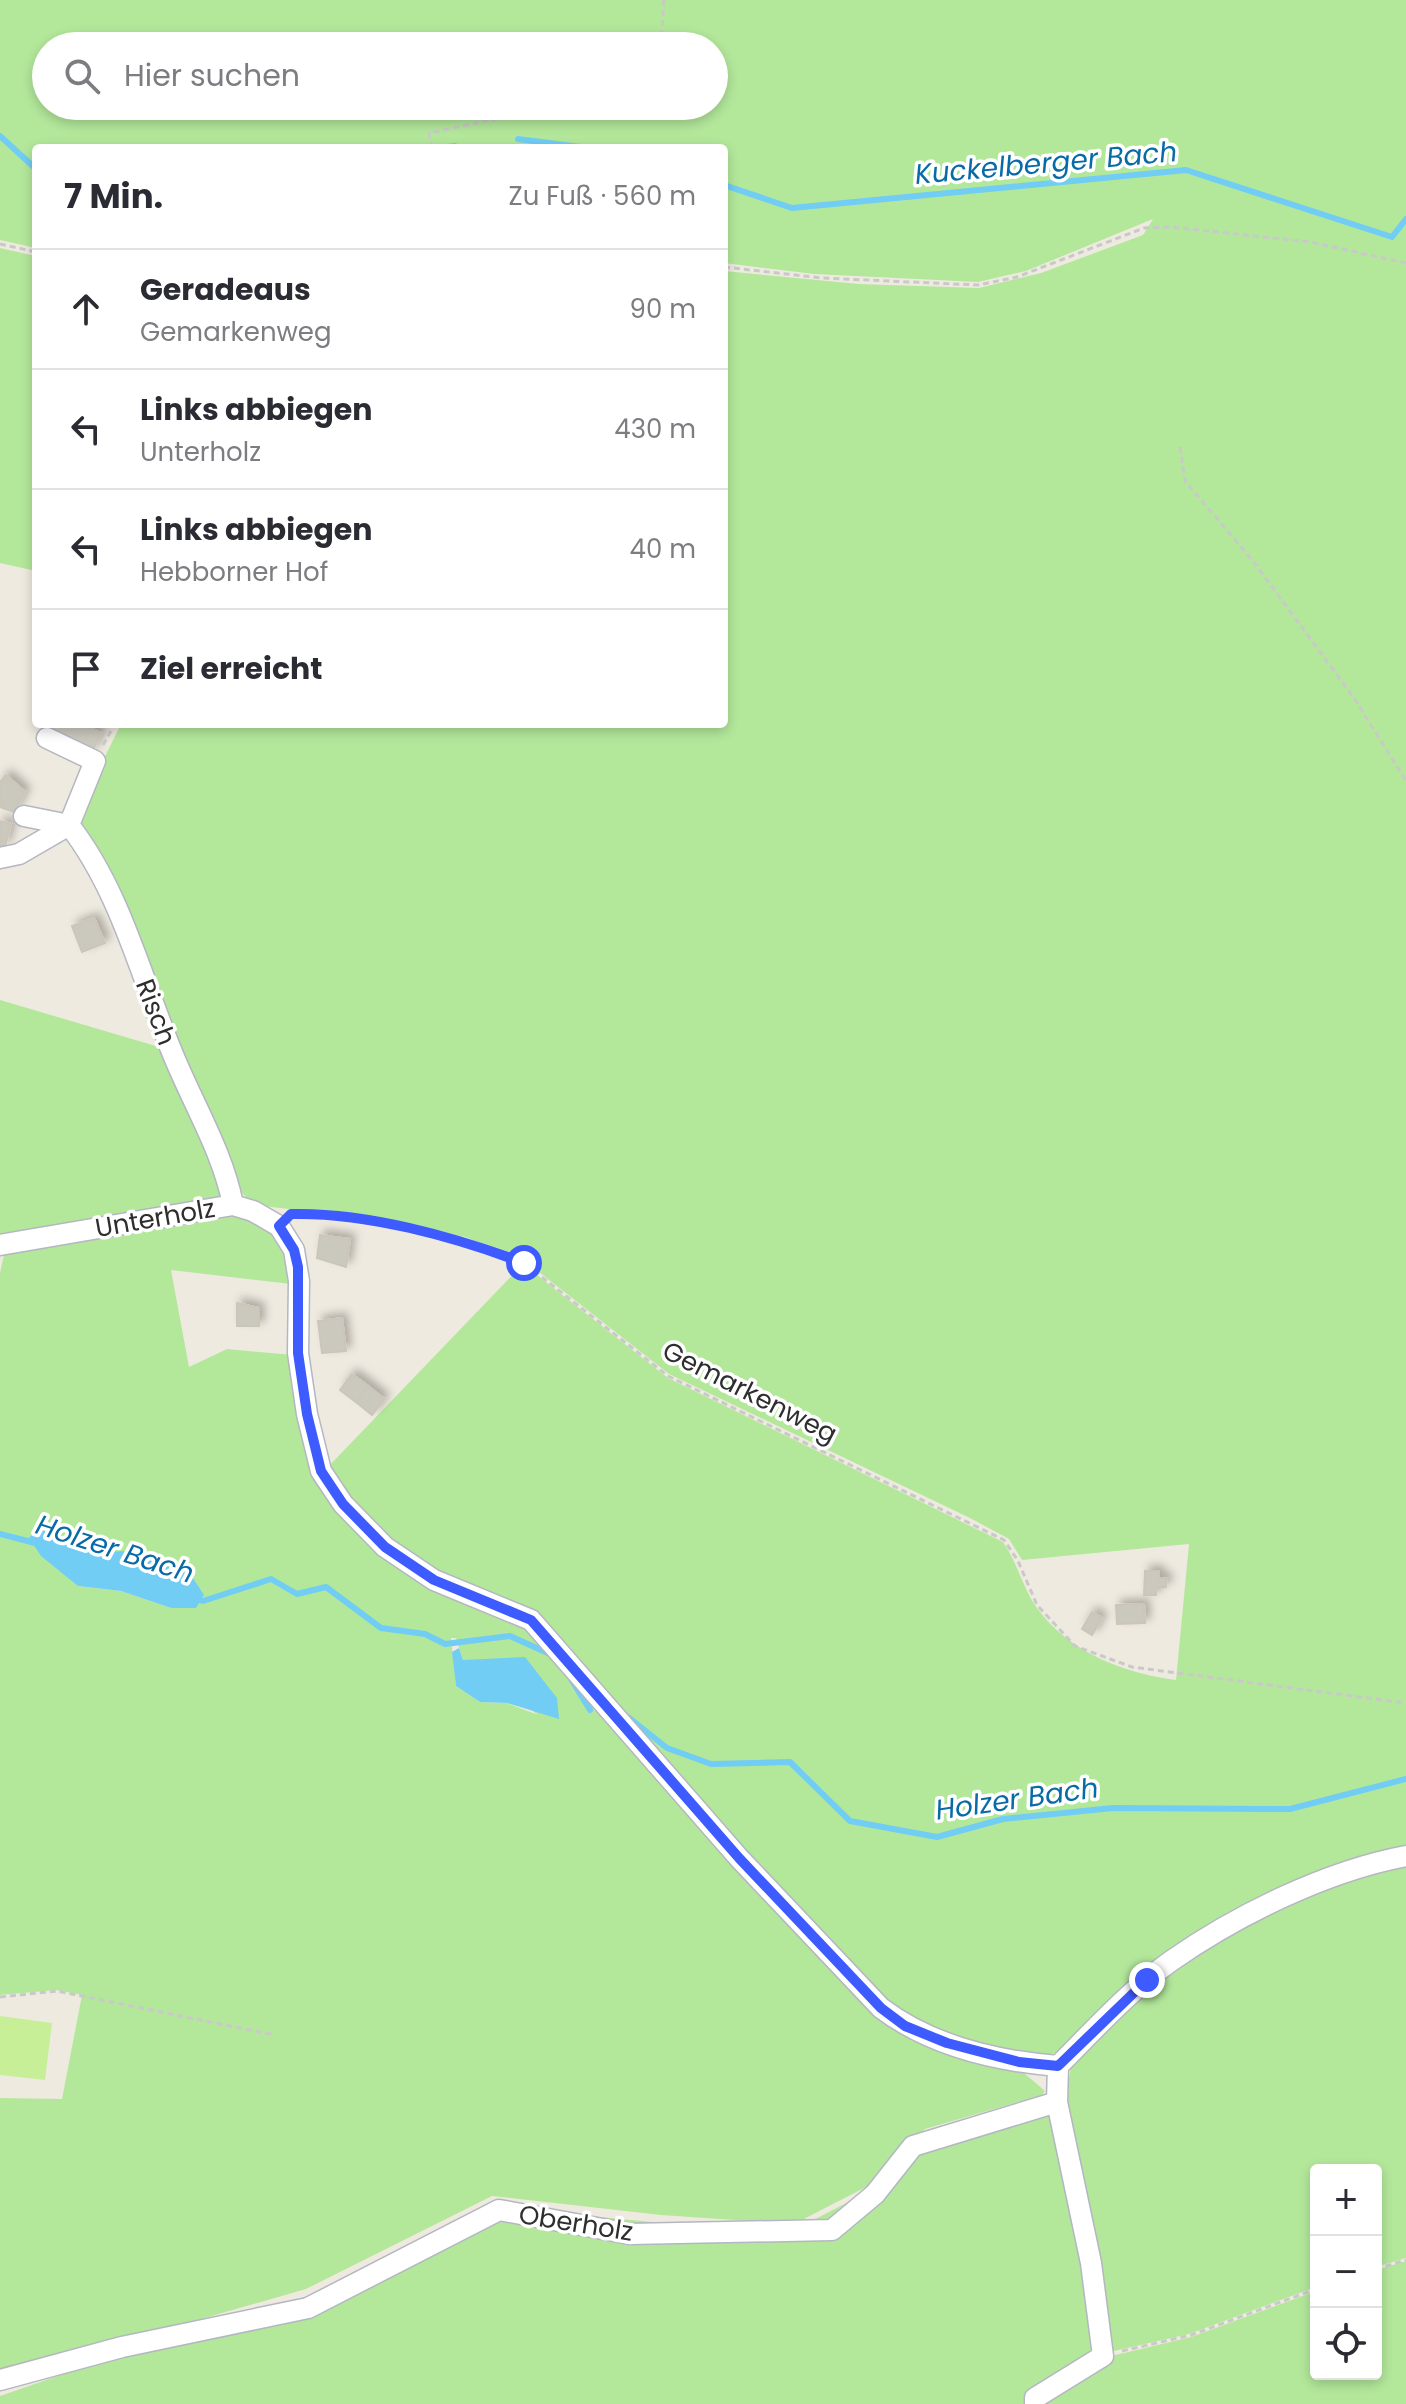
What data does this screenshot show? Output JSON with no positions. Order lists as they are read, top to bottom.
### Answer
{
  "streets": {
    "street": ["Risch", "Unterholz", "Oberholz"],
    "path": ["Gemarkenweg"]
  },
  "crossings": [
    ["Risch", "Unterholz"],
    ["Unterholz", "Gemarkenweg"]
  ],
  "water": ["Kuckelberger Bach", "Holzer Bach"],
  "page": {
    "search": "Hier suchen",
    "heading": ["7 Min.", "Zu Fuß · 560 m"],
    "list": [
      ["Geradeaus", "Gemarkenweg", "90 m"],
      ["Links abbiegen", "Unterholz", "430 m"],
      ["Links abbiegen", "Hebborner Hof", "40 m"],
      "Ziel erreicht"
    ],
    "map_buttons": ["+", "−"]
  }
}
